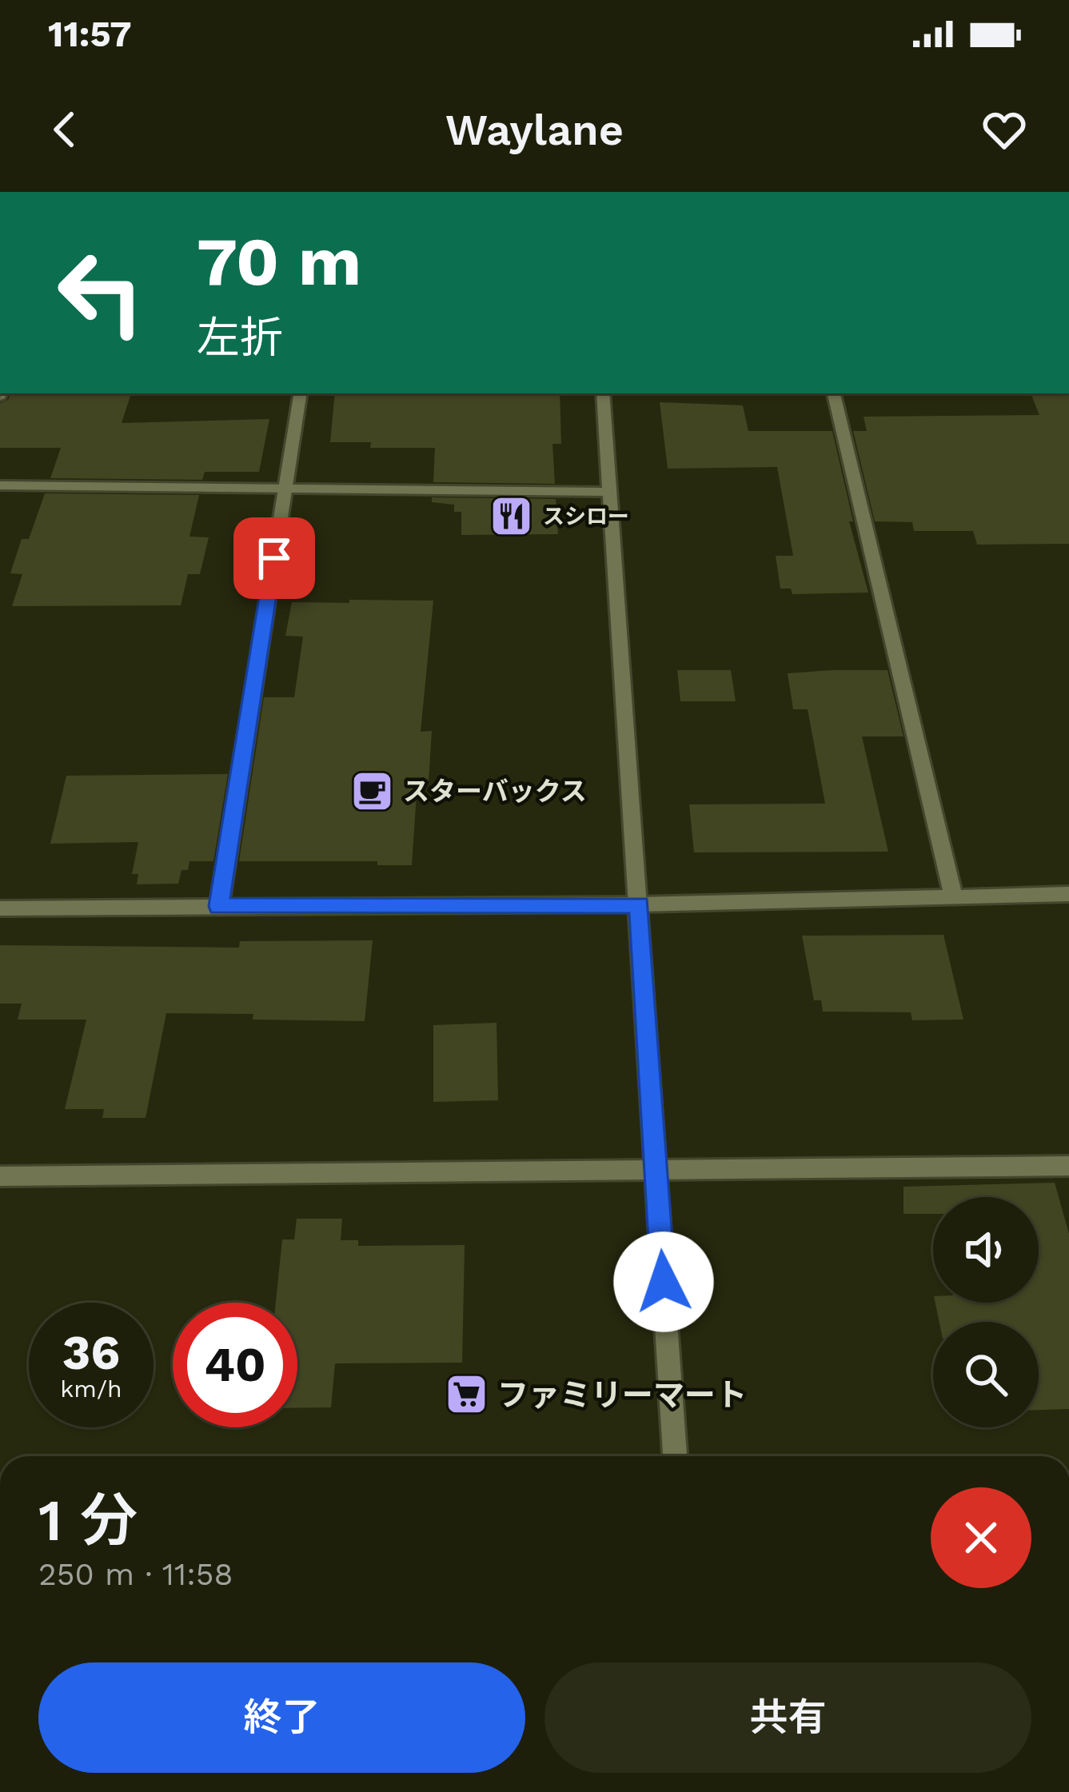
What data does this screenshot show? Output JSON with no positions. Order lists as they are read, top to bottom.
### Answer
{
  "places": {
    "restaurant": ["スシロー"],
    "cafe": ["スターバックス"],
    "supermarket": ["ファミリーマート"]
  },
  "page": {
    "status": "11:57",
    "header": "Waylane",
    "turn": ["70 m", "左折"],
    "speed": "36 km/h",
    "limit": "40",
    "heading": ["1 分", "250 m · 11:58"],
    "buttons": ["終了", "共有"]
  }
}
